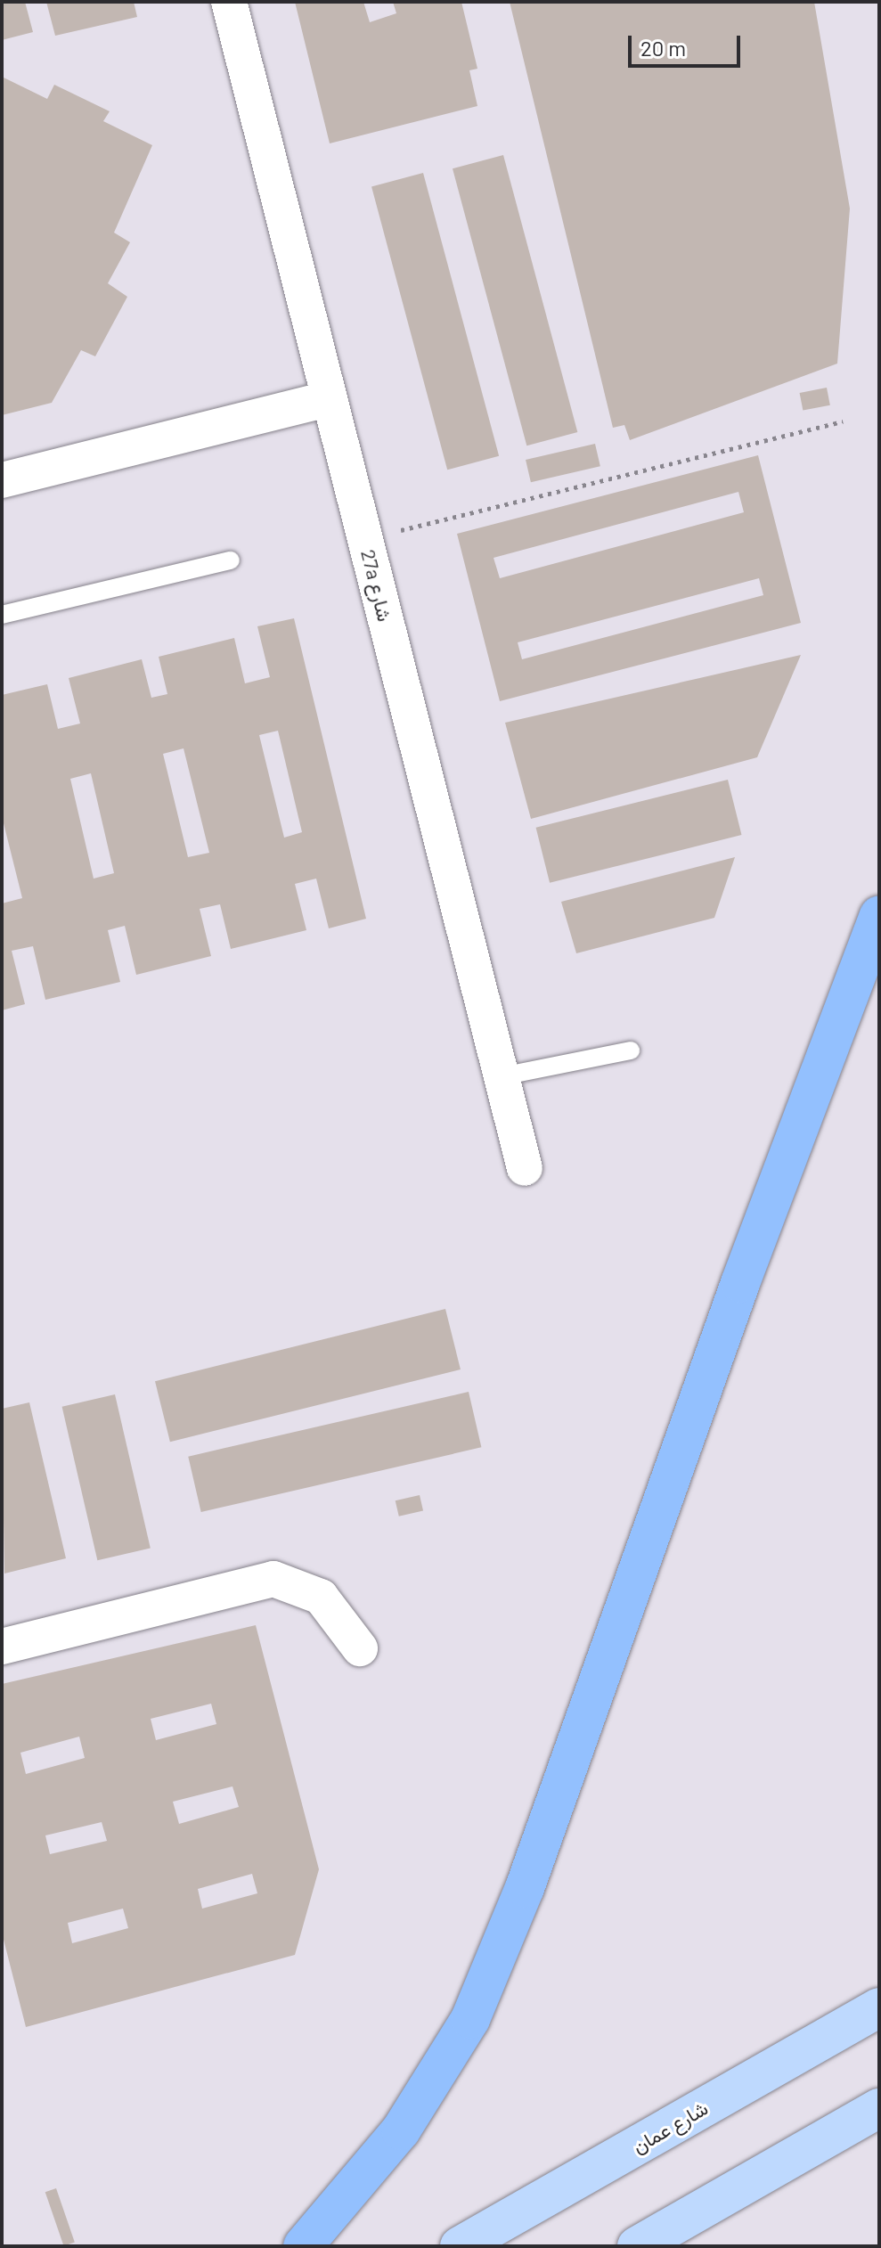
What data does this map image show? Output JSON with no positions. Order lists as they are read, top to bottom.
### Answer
{
  "streets": {
    "main road": ["شارع عمان"],
    "street": ["27a شارع"]
  },
  "scale_bar": "20 m"
}
